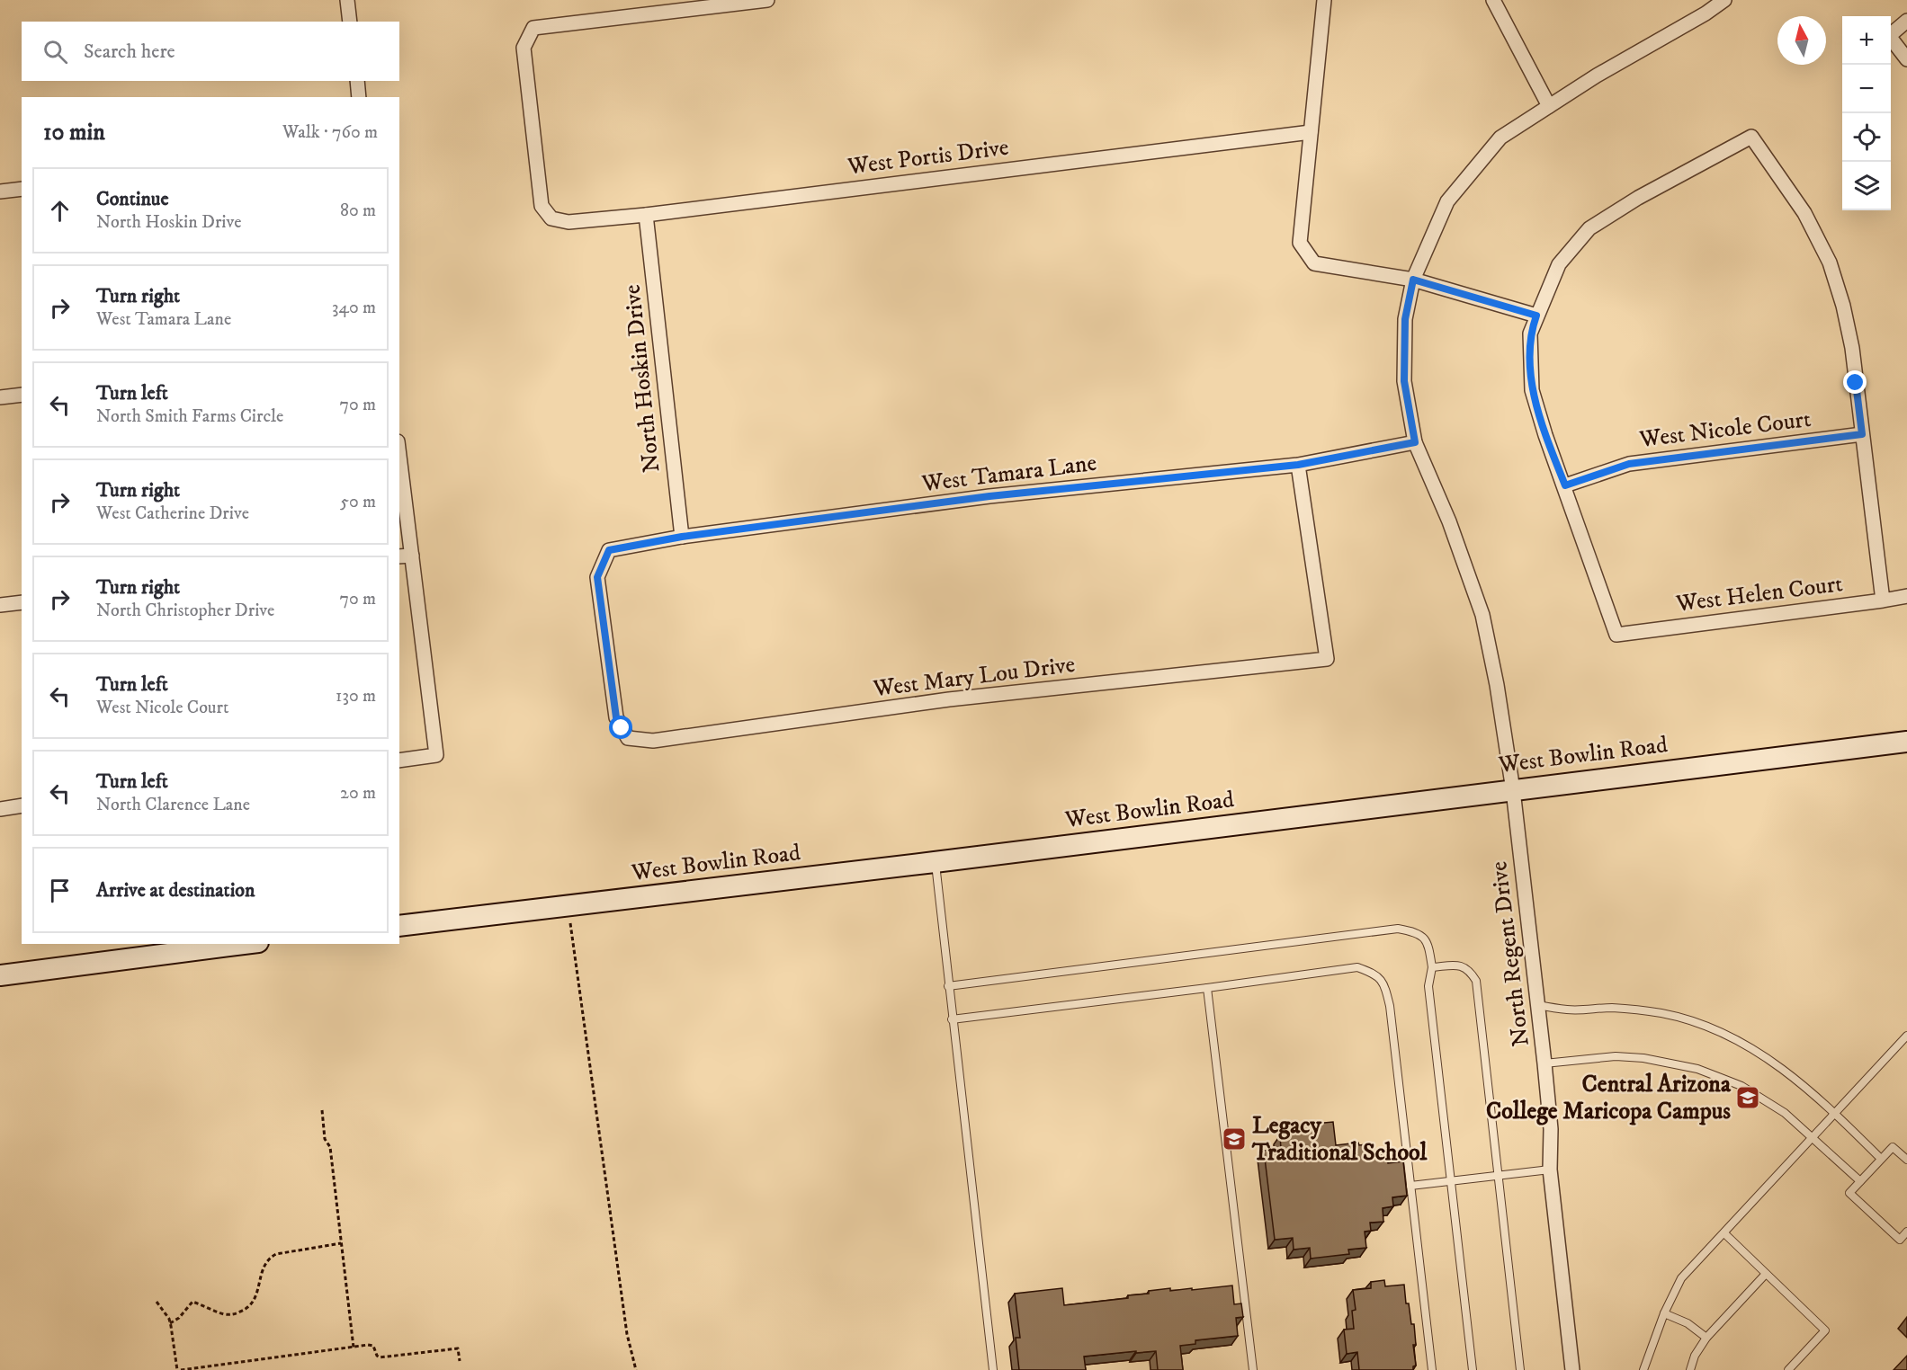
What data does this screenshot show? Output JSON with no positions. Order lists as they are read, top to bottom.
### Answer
{
  "streets": {
    "street": [
      "West Portis Drive",
      "North Hoskin Drive",
      "West Nicole Court",
      "West Tamara Lane",
      "West Helen Court",
      "West Mary Lou Drive",
      "West Bowlin Road",
      "North Regent Drive"
    ]
  },
  "crossings": [
    ["West Portis Drive", "North Hoskin Drive"],
    ["North Hoskin Drive", "West Tamara Lane"],
    ["West Nicole Court", "West Helen Court"],
    ["West Tamara Lane", "West Mary Lou Drive"],
    ["West Tamara Lane", "North Regent Drive"],
    ["West Bowlin Road", "North Regent Drive"]
  ],
  "places": {
    "school or university": ["Central Arizona College Maricopa Campus", "Legacy Traditional School"]
  },
  "north": "top",
  "page": {
    "map_buttons": ["+", "−"],
    "search": "Search here",
    "heading": ["10 min", "Walk · 760 m"],
    "list": [
      ["Continue", "North Hoskin Drive", "80 m"],
      ["Turn right", "West Tamara Lane", "340 m"],
      ["Turn left", "North Smith Farms Circle", "70 m"],
      ["Turn right", "West Catherine Drive", "50 m"],
      ["Turn right", "North Christopher Drive", "70 m"],
      ["Turn left", "West Nicole Court", "130 m"],
      ["Turn left", "North Clarence Lane", "20 m"],
      "Arrive at destination"
    ]
  }
}
